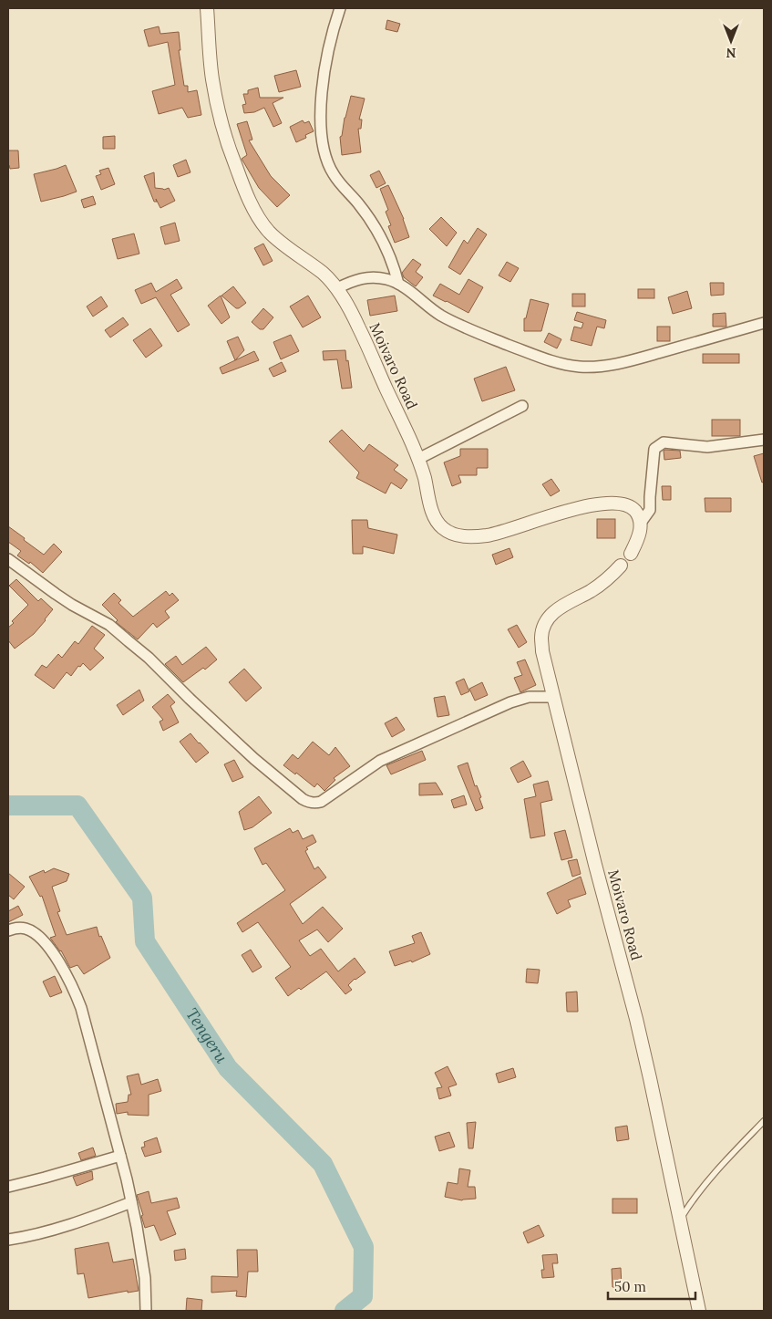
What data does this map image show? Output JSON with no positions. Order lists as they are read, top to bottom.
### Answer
{
  "streets": {
    "street": ["Moivaro Road"]
  },
  "water": ["Tengeru"],
  "scale_bar": "50 m",
  "north": "bottom"
}
